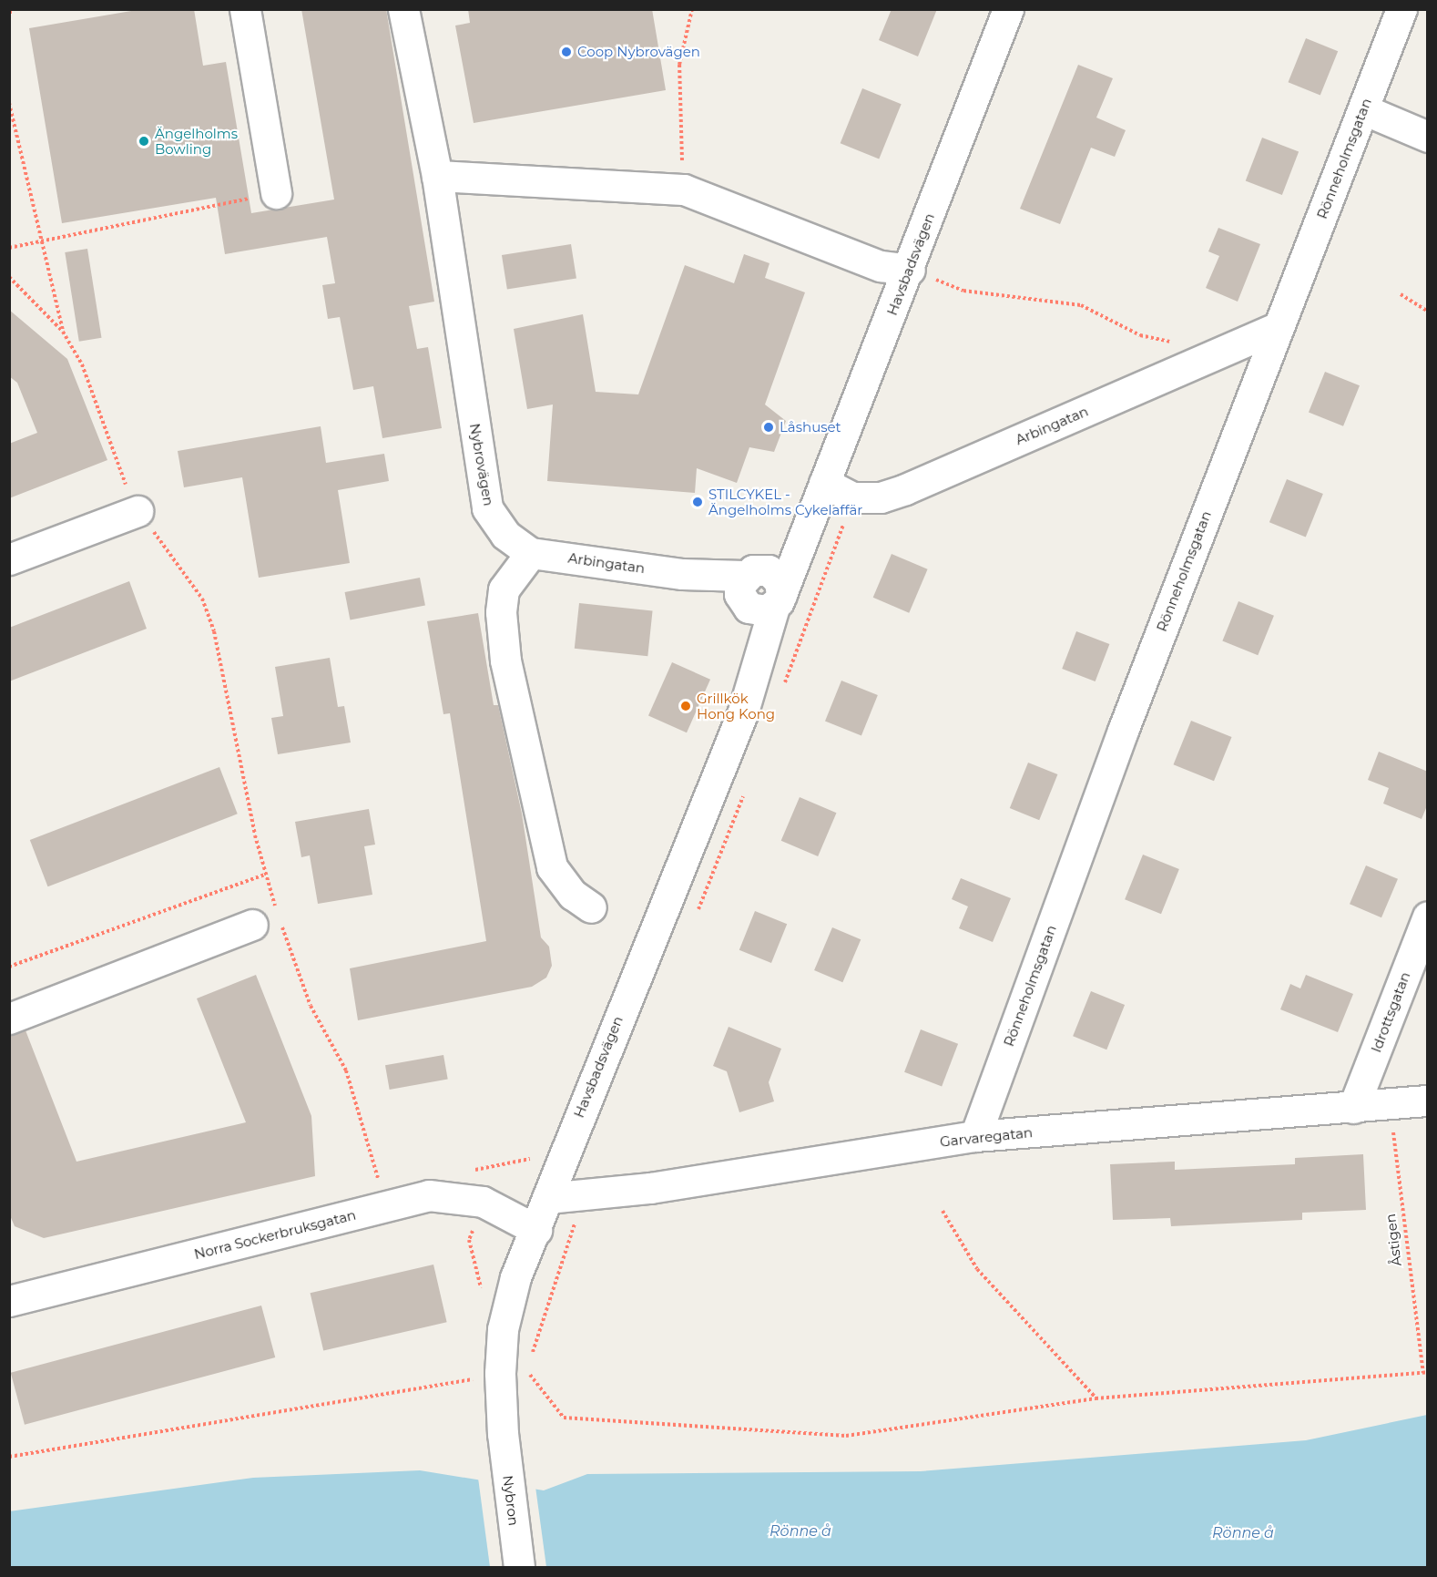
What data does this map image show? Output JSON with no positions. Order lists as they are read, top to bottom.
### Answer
{
  "streets": {
    "street": [
      "Rönneholmsgatan",
      "Havsbadsvägen",
      "Arbingatan",
      "Nybrovägen",
      "Idrottsgatan",
      "Garvaregatan",
      "Norra Sockerbruksgatan",
      "Nybron"
    ],
    "path": ["Åstigen"]
  },
  "crossings": [
    ["Rönneholmsgatan", "Arbingatan"],
    ["Rönneholmsgatan", "Garvaregatan"],
    ["Havsbadsvägen", "Arbingatan"],
    ["Havsbadsvägen", "Garvaregatan"],
    ["Havsbadsvägen", "Norra Sockerbruksgatan"],
    ["Havsbadsvägen", "Nybron"],
    ["Arbingatan", "Nybrovägen"],
    ["Idrottsgatan", "Garvaregatan"],
    ["Garvaregatan", "Åstigen"]
  ],
  "water": ["Rönne å"],
  "places": [
    "Coop Nybrovägen",
    "Ängelholms Bowling",
    "Låshuset",
    "STILCYKEL - Ängelholms Cykelaffär",
    "Grillkök Hong Kong"
  ]
}
